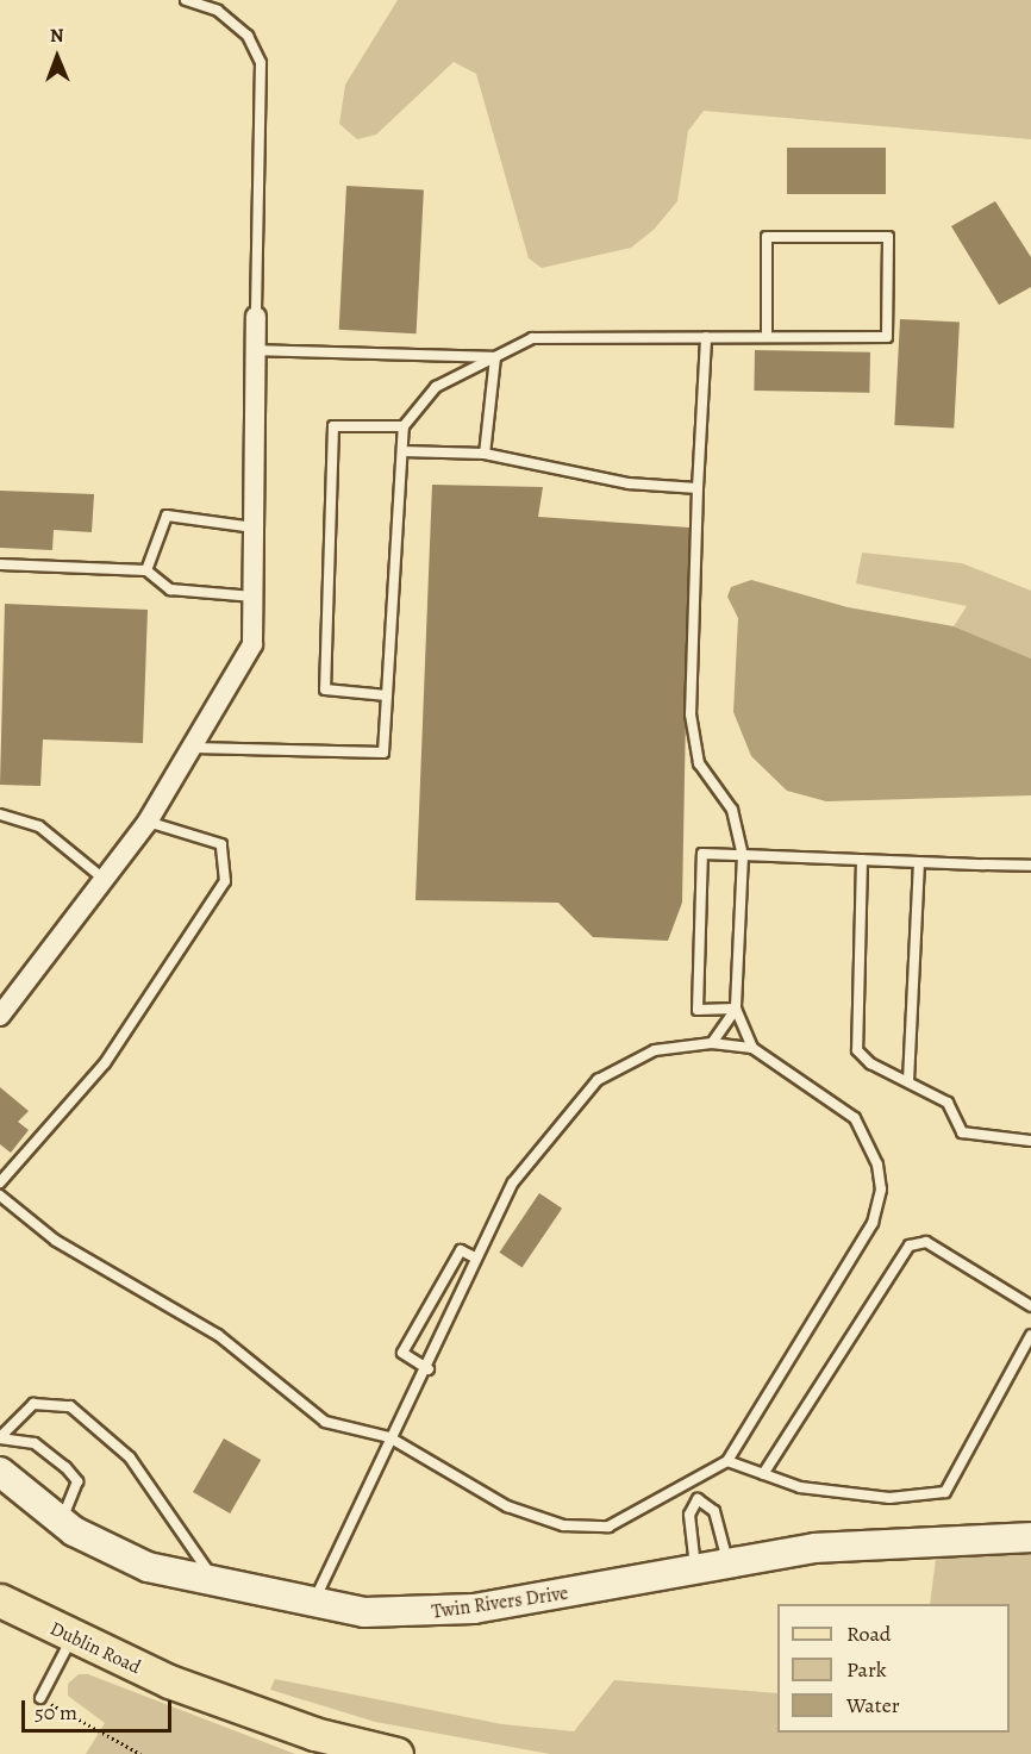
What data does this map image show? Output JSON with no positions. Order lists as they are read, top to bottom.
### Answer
{
  "streets": {
    "main road": ["Dublin Road"],
    "street": ["Twin Rivers Drive"]
  },
  "legend": ["Road", "Park", "Water"],
  "scale_bar": "50 m",
  "north": "top"
}
